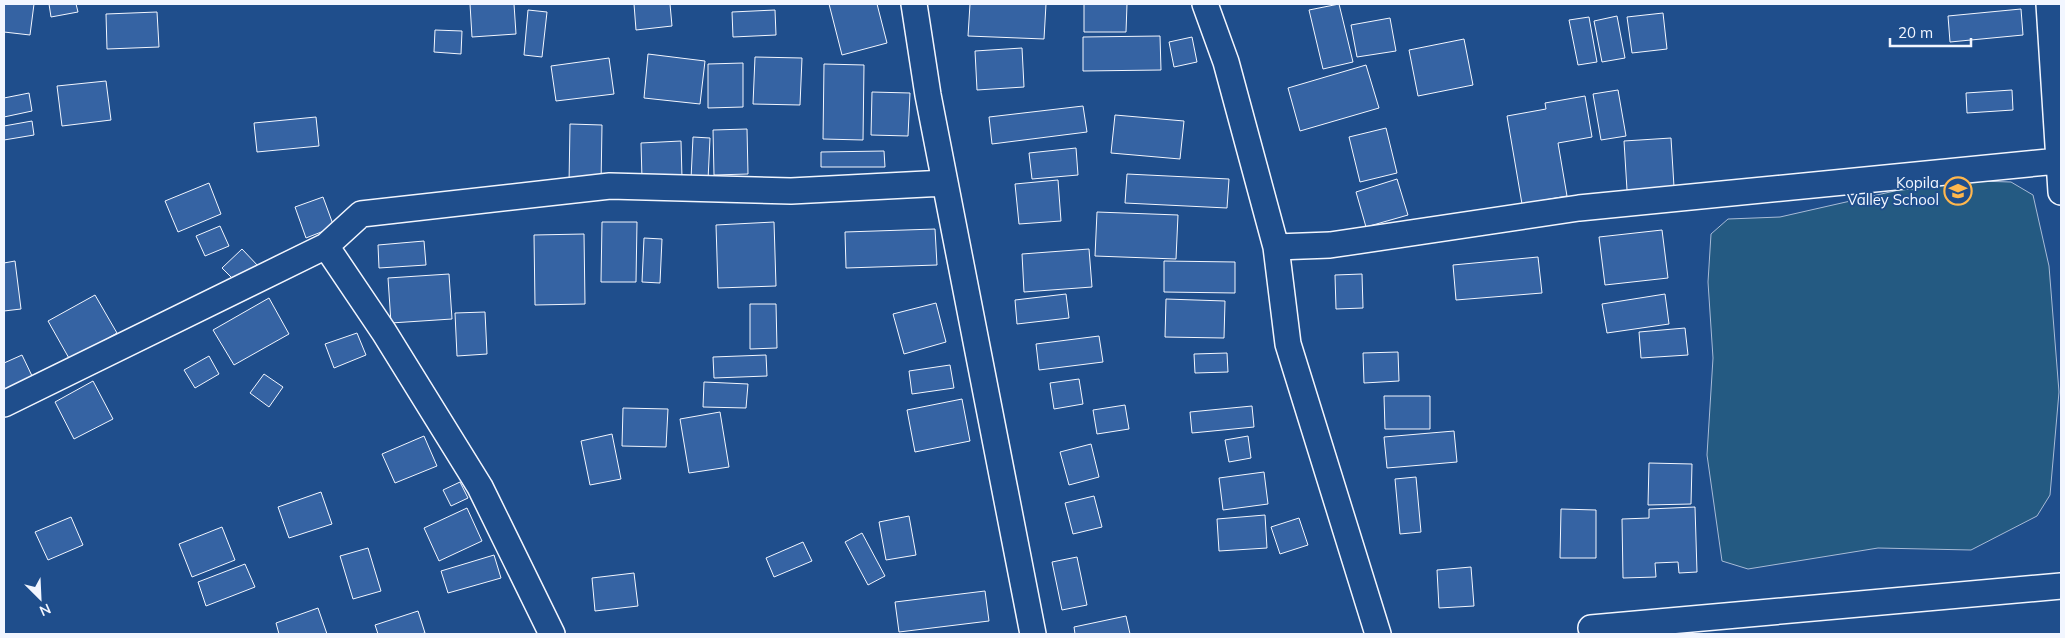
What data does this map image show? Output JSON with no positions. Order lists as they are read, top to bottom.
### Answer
{
  "places": {
    "school or university": ["Kopila Valley School"]
  },
  "scale_bar": "20 m",
  "north": "bottom right"
}
